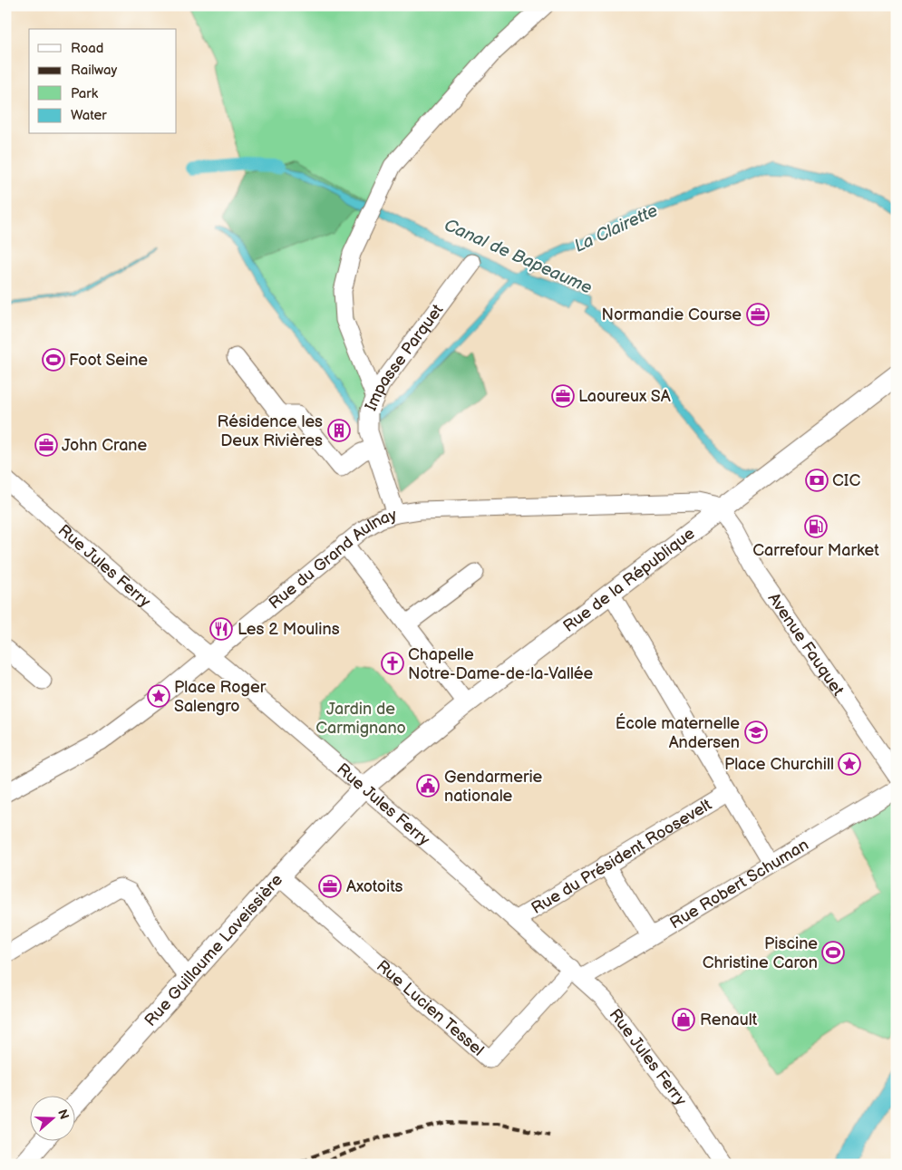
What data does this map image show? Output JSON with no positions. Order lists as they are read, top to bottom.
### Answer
{
  "streets": {
    "street": [
      "Impasse Parquet",
      "Rue du Grand Aulnay",
      "Rue Jules Ferry",
      "Rue de la République",
      "Avenue Fauquet",
      "Rue du Président Roosevelt",
      "Rue Robert Schuman",
      "Rue Guillaume Laveissière",
      "Rue Lucien Tessel"
    ]
  },
  "crossings": [
    ["Impasse Parquet", "Rue du Grand Aulnay"],
    ["Rue du Grand Aulnay", "Rue Jules Ferry"],
    ["Rue du Grand Aulnay", "Rue de la République"],
    ["Rue du Grand Aulnay", "Avenue Fauquet"],
    ["Rue Jules Ferry", "Rue de la République"],
    ["Rue Jules Ferry", "Rue du Président Roosevelt"],
    ["Rue Jules Ferry", "Rue Robert Schuman"],
    ["Rue Jules Ferry", "Rue Guillaume Laveissière"],
    ["Rue Jules Ferry", "Rue Lucien Tessel"],
    ["Rue de la République", "Avenue Fauquet"],
    ["Rue de la République", "Rue Guillaume Laveissière"],
    ["Rue Robert Schuman", "Rue Lucien Tessel"],
    ["Rue Guillaume Laveissière", "Rue Lucien Tessel"]
  ],
  "water": ["La Clairette", "Canal de Bapeaume"],
  "parks": ["Jardin de Carmignano"],
  "places": {
    "office": [
      "Normandie Course",
      "Laoureux SA",
      "John Crane",
      "Axotoits"
    ],
    "sports": ["Foot Seine", "Piscine Christine Caron"],
    "building": ["Résidence les Deux Rivières"],
    "bank": ["CIC"],
    "fuel station": ["Carrefour Market"],
    "restaurant": ["Les 2 Moulins"],
    "church": ["Chapelle Notre-Dame-de-la-Vallée"],
    "place": ["Place Roger Salengro", "Place Churchill"],
    "school or university": ["École maternelle Andersen"],
    "public building": ["Gendarmerie nationale"],
    "shop": ["Renault"]
  },
  "legend": [
    "Road",
    "Railway",
    "Park",
    "Water"
  ],
  "north": "right"
}
